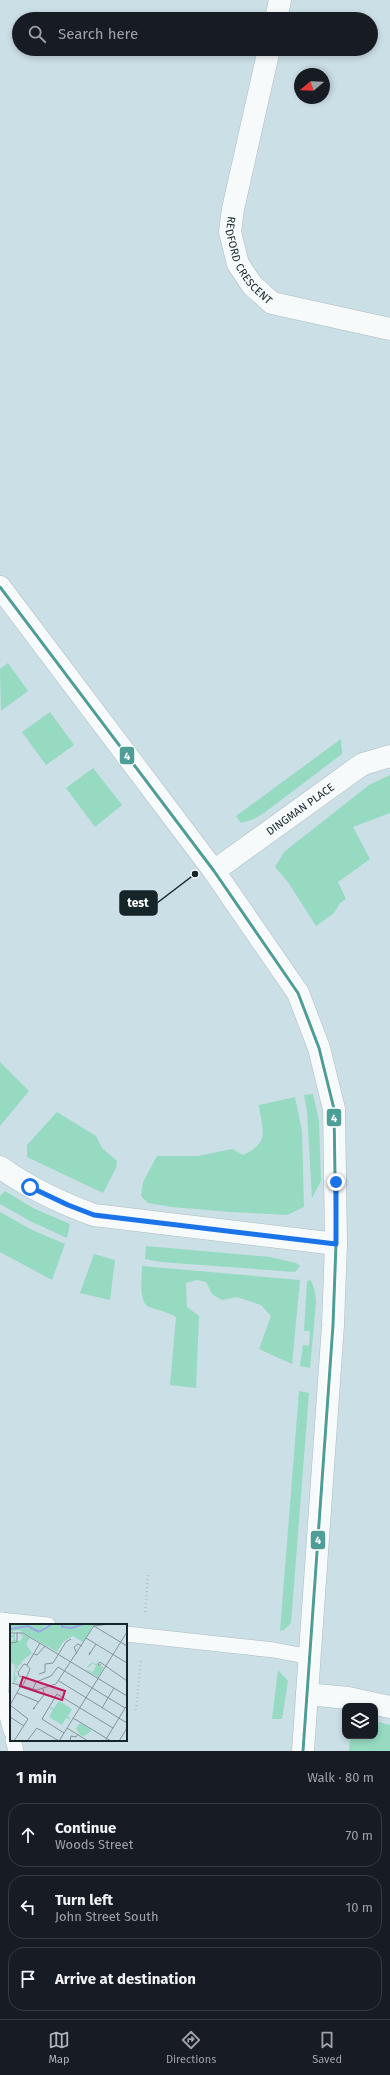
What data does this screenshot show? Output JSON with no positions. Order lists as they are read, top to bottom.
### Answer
{
  "streets": {
    "street": ["REDFORD CRESCENT", "DINGMAN PLACE"]
  },
  "places": ["test"],
  "lines": ["transit line 4"],
  "north": "left",
  "page": {
    "search": "Search here",
    "heading": ["1 min", "Walk · 80 m"],
    "list": [
      ["Continue", "Woods Street", "70 m"],
      ["Turn left", "John Street South", "10 m"],
      "Arrive at destination"
    ],
    "nav": ["Map", "Directions", "Saved"]
  }
}
